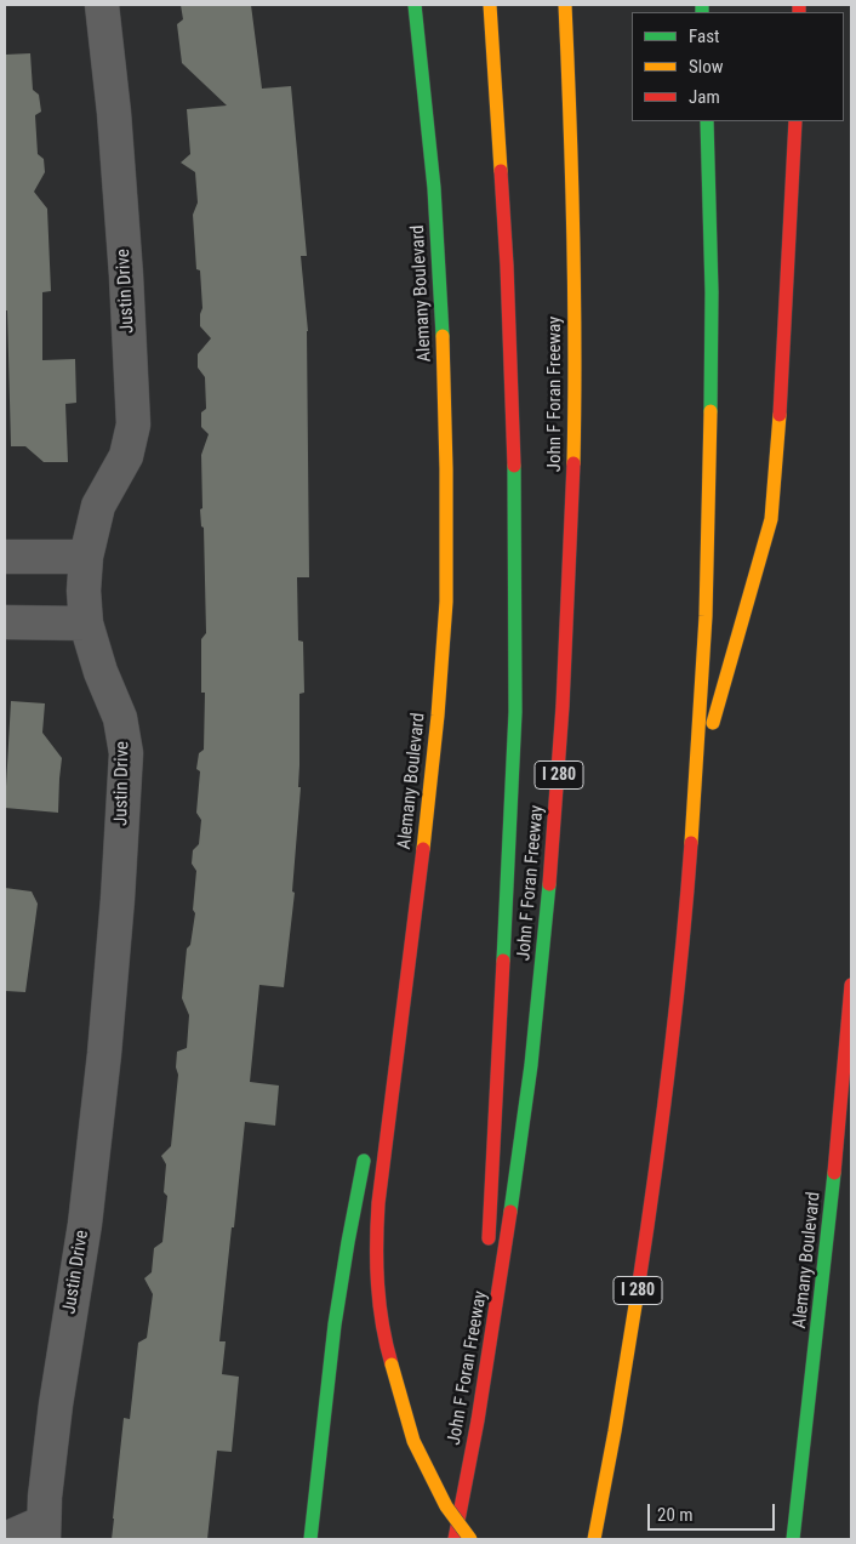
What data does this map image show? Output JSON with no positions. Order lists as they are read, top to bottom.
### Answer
{
  "streets": {
    "main road": ["Alemany Boulevard", "John F Foran Freeway", "I 280"],
    "street": ["Justin Drive"]
  },
  "legend": ["Fast", "Slow", "Jam"],
  "scale_bar": "20 m"
}
